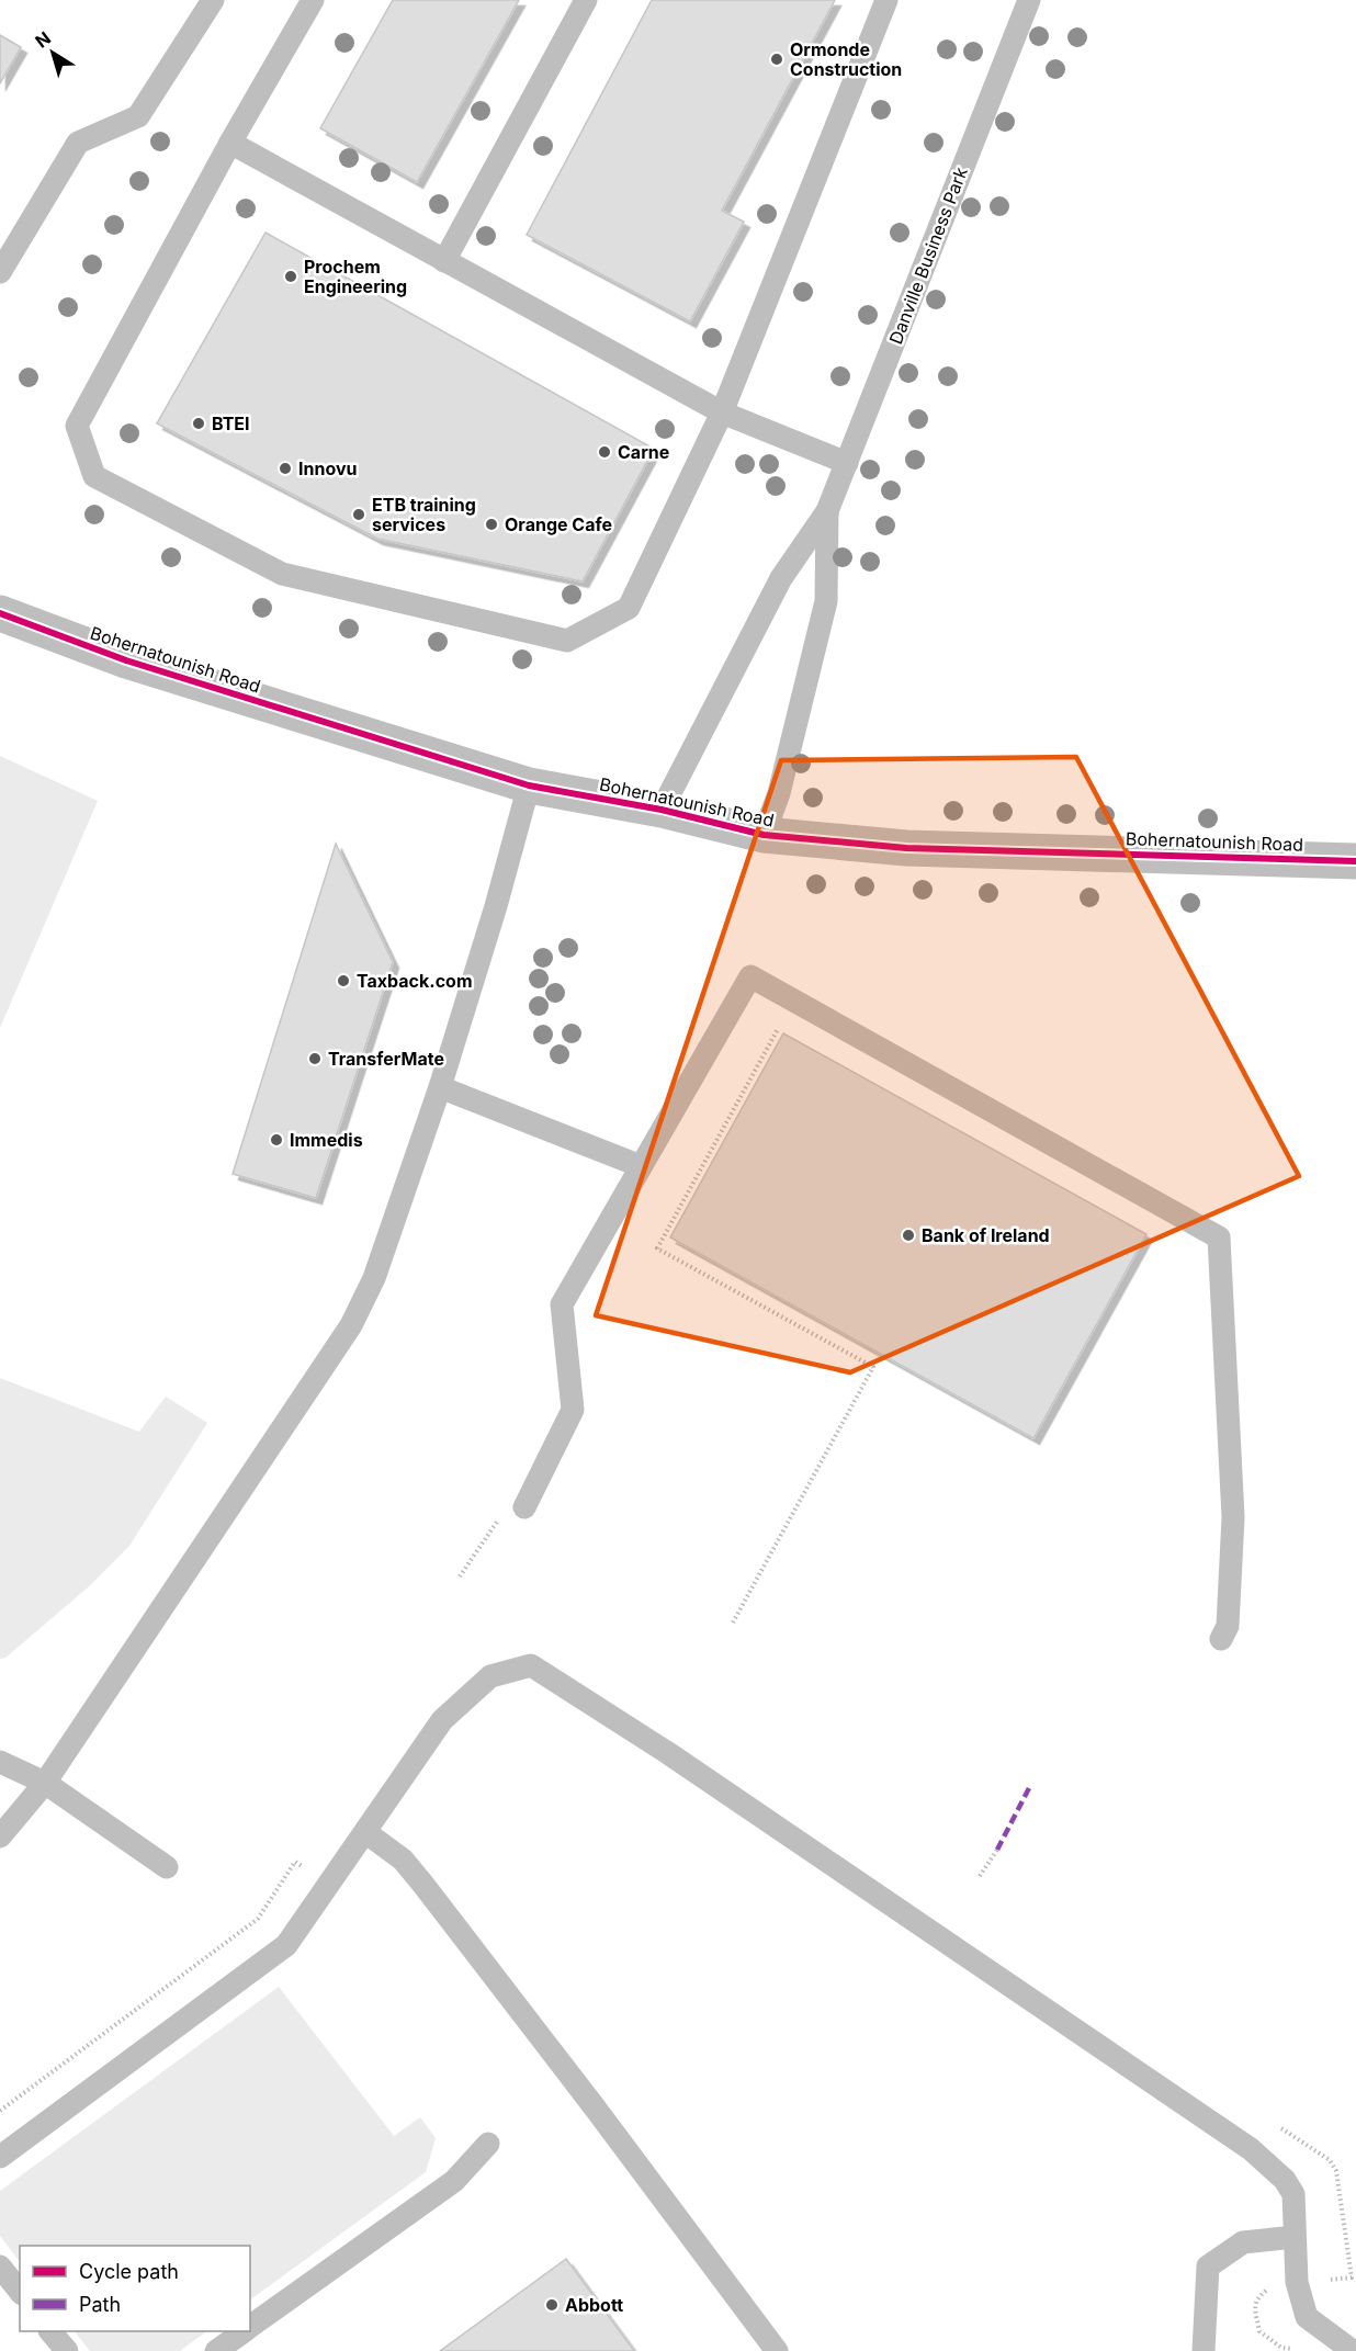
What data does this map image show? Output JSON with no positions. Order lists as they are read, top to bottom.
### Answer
{
  "streets": {
    "street": ["Bohernatounish Road"],
    "lane": ["Danville Business Park"]
  },
  "crossings": [
    ["Danville Business Park", "Bohernatounish Road"]
  ],
  "places": [
    "Ormonde Construction",
    "Prochem Engineering",
    "BTEI",
    "Carne",
    "Innovu",
    "ETB training services",
    "Orange Cafe",
    "Taxback.com",
    "TransferMate",
    "Immedis",
    "Bank of Ireland",
    "Abbott"
  ],
  "legend": ["Cycle path", "Path"],
  "north": "top left"
}
